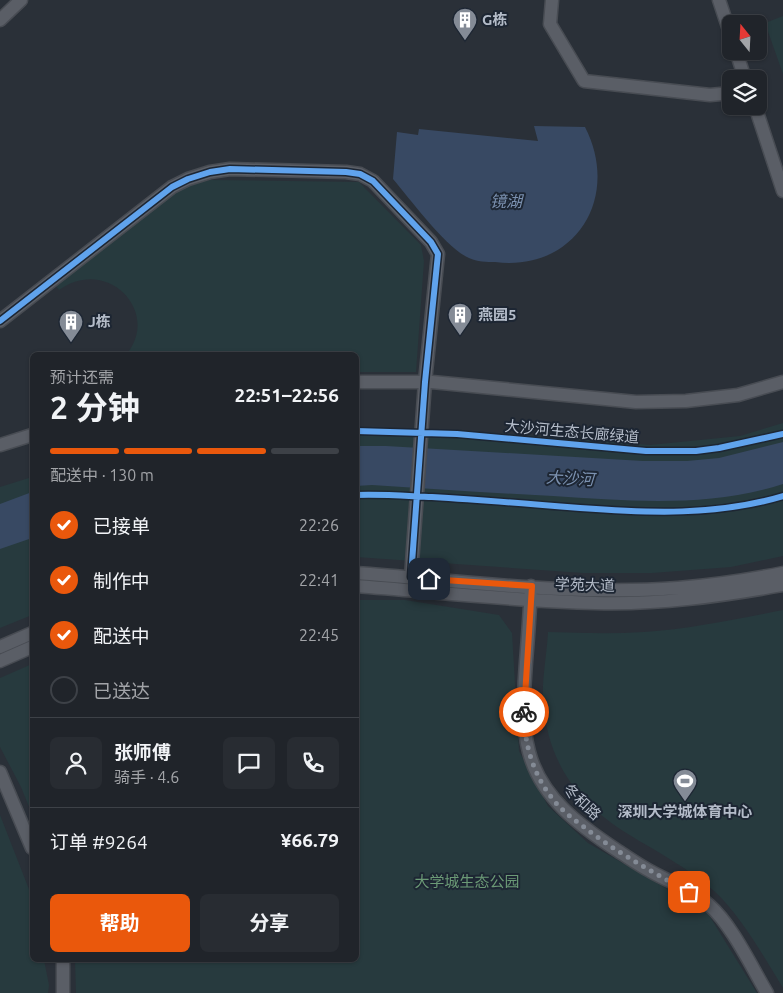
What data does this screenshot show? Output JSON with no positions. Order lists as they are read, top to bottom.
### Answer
{
  "streets": {
    "street": ["学苑大道", "冬和路"],
    "cycle path": ["大沙河生态长廊绿道"]
  },
  "crossings": [
    ["学苑大道", "冬和路"]
  ],
  "water": ["镜湖", "大沙河"],
  "parks": ["大学城生态公园"],
  "places": {
    "building": ["G栋", "燕园5", "J栋"],
    "sports": ["深圳大学城体育中心"]
  },
  "north": "top",
  "page": {
    "heading": ["2 分钟", "预计还需", "22:51–22:56"],
    "panel": [
      "张师傅",
      "骑手 · 4.6",
      "订单 #9264",
      "¥66.79"
    ],
    "bar": "配送中 · 130 m",
    "list": [
      ["已接单", "22:26"],
      ["制作中", "22:41"],
      ["配送中", "22:45"],
      "已送达"
    ],
    "buttons": ["帮助", "分享"]
  }
}
